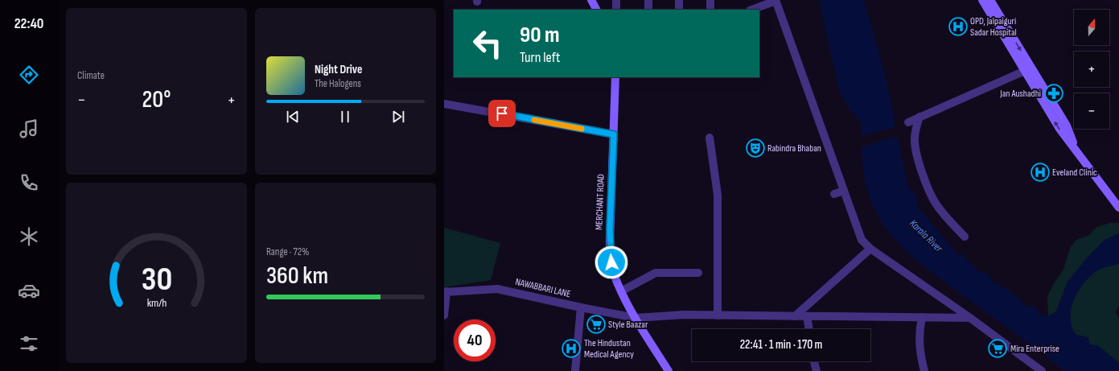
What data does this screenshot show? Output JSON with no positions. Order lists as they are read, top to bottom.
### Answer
{
  "streets": {
    "street": ["MERCHANT ROAD", "NAWABBARI LANE"]
  },
  "crossings": [
    ["MERCHANT ROAD", "NAWABBARI LANE"]
  ],
  "water": ["Karala River"],
  "places": {
    "hospital": ["OPD, Jalpaiguri Sadar Hospital", "Eveland Clinic", "The Hindustan Medical Agency"],
    "pharmacy": ["Jan Aushadhi"],
    "theatre": ["Rabindra Bhaban"],
    "supermarket": ["Style Baazar", "Mira Enterprise"]
  },
  "north": "top",
  "page": {
    "tabs": "22:40",
    "tile": [
      "Climate",
      ["Range · 72%", "360 km"]
    ],
    "map_buttons": ["+", "−"],
    "turn": ["90 m", "Turn left"],
    "song": ["Night Drive", "The Halogens"],
    "heat": ["−", "20°", "+"],
    "limit": "40",
    "trip": "22:41 · 1 min · 170 m",
    "gauge": ["30", "km/h"]
  }
}
